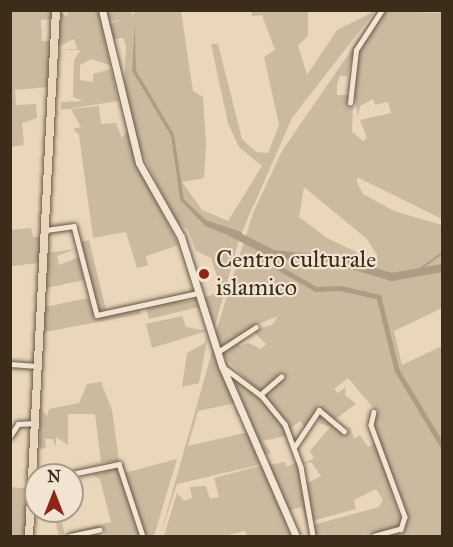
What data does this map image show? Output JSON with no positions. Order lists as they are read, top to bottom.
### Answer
{
  "places": ["Centro culturale islamico"],
  "north": "top"
}
